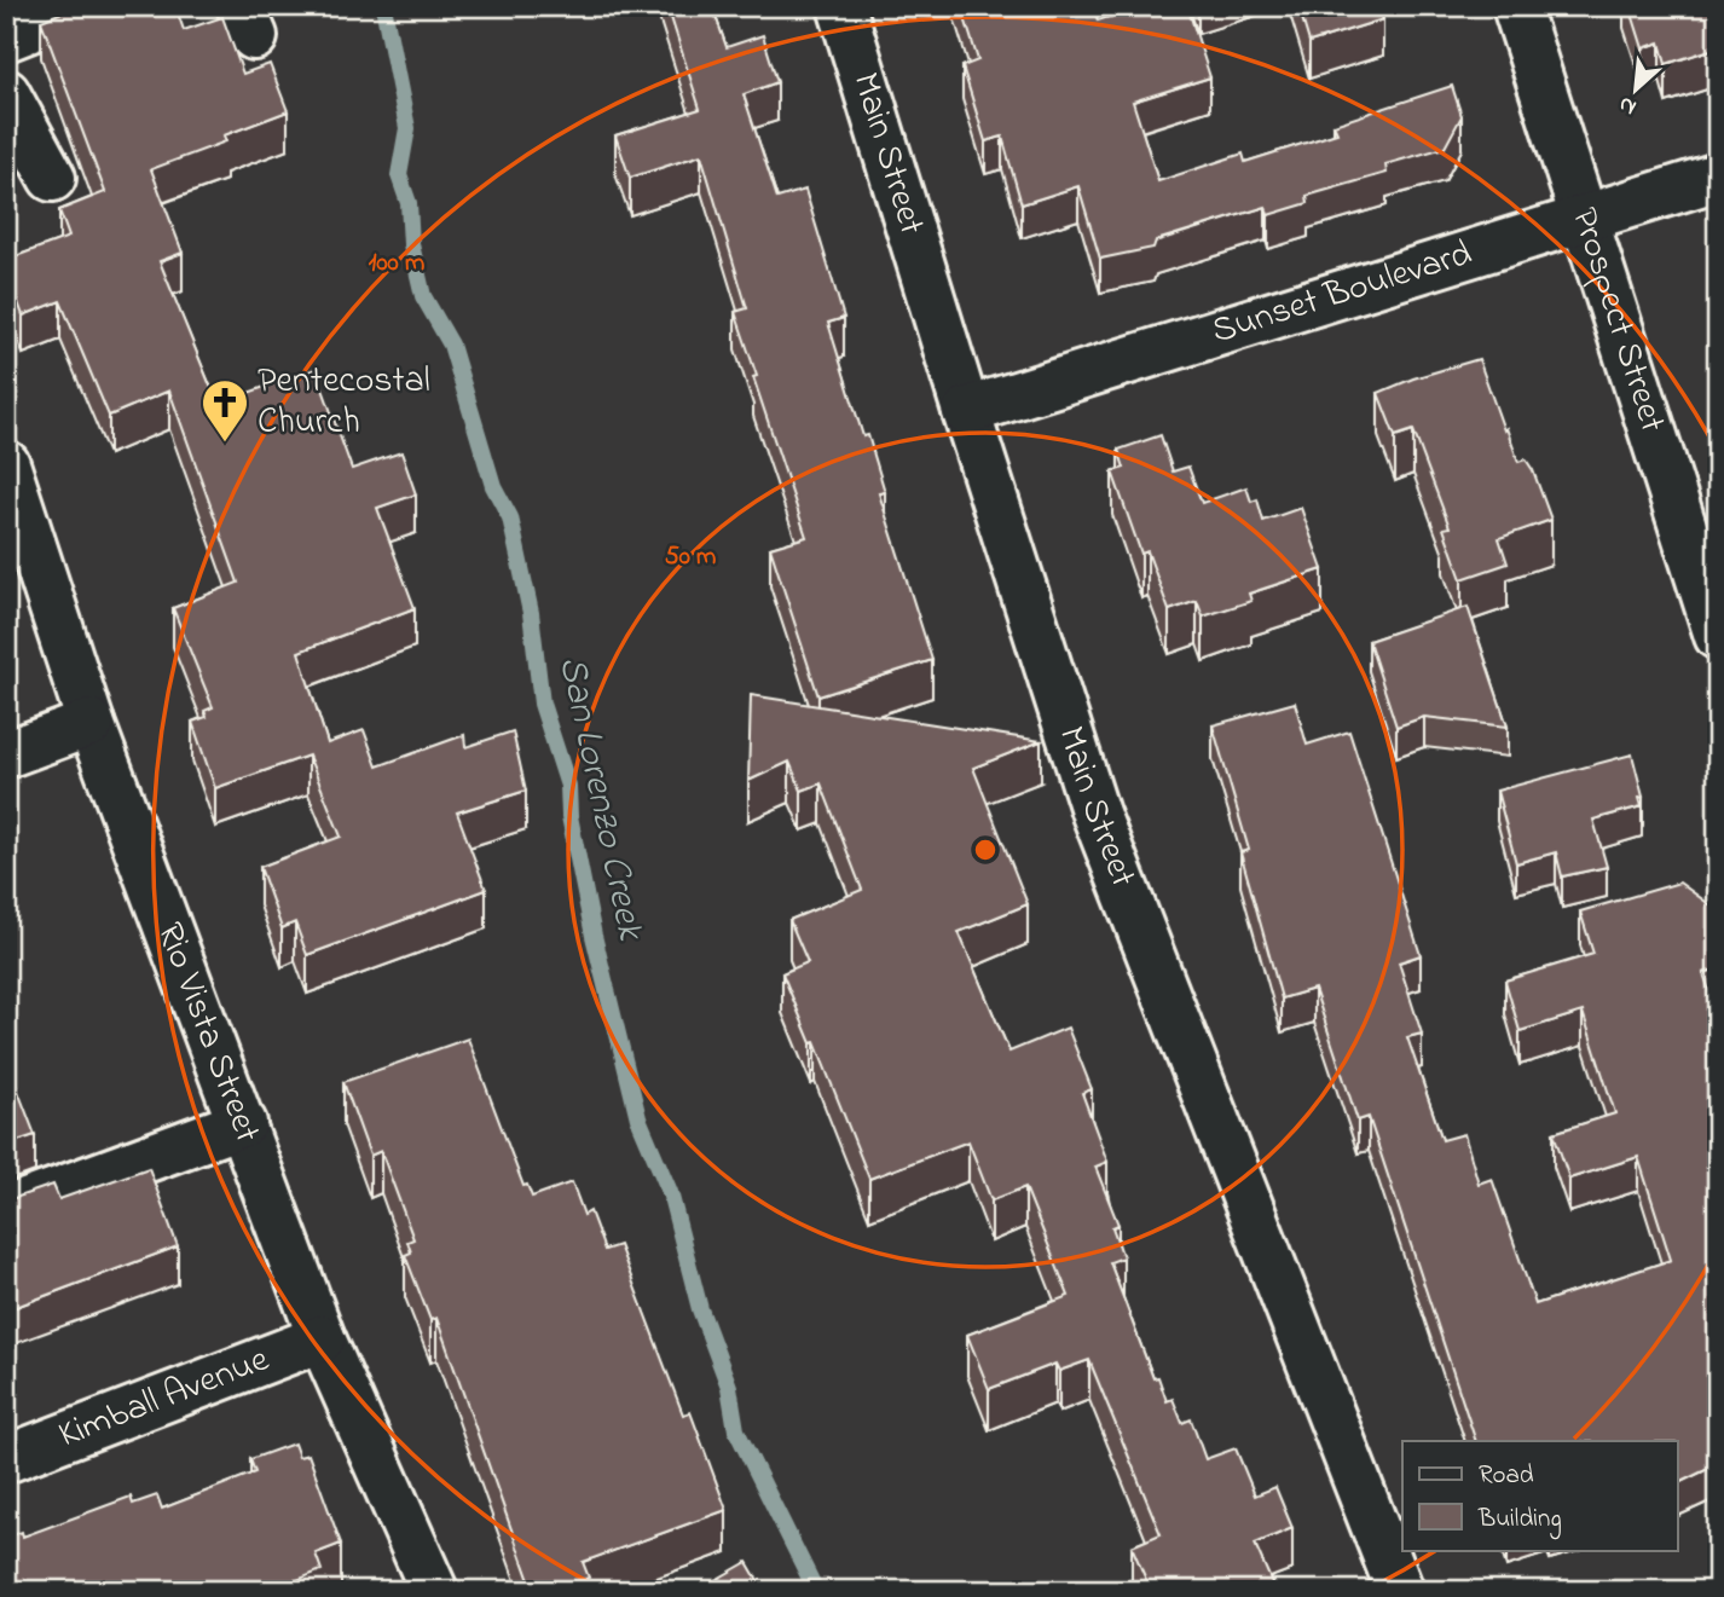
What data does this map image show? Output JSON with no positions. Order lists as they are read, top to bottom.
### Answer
{
  "streets": {
    "street": [
      "Main Street",
      "Sunset Boulevard",
      "Prospect Street",
      "Rio Vista Street",
      "Kimball Avenue"
    ]
  },
  "crossings": [
    ["Main Street", "Sunset Boulevard"],
    ["Sunset Boulevard", "Prospect Street"],
    ["Rio Vista Street", "Kimball Avenue"]
  ],
  "water": ["San Lorenzo Creek"],
  "places": {
    "church": ["Pentecostal Church"]
  },
  "legend": ["Road", "Building"],
  "north": "bottom left",
  "rings": ["100 m", "50 m"]
}
